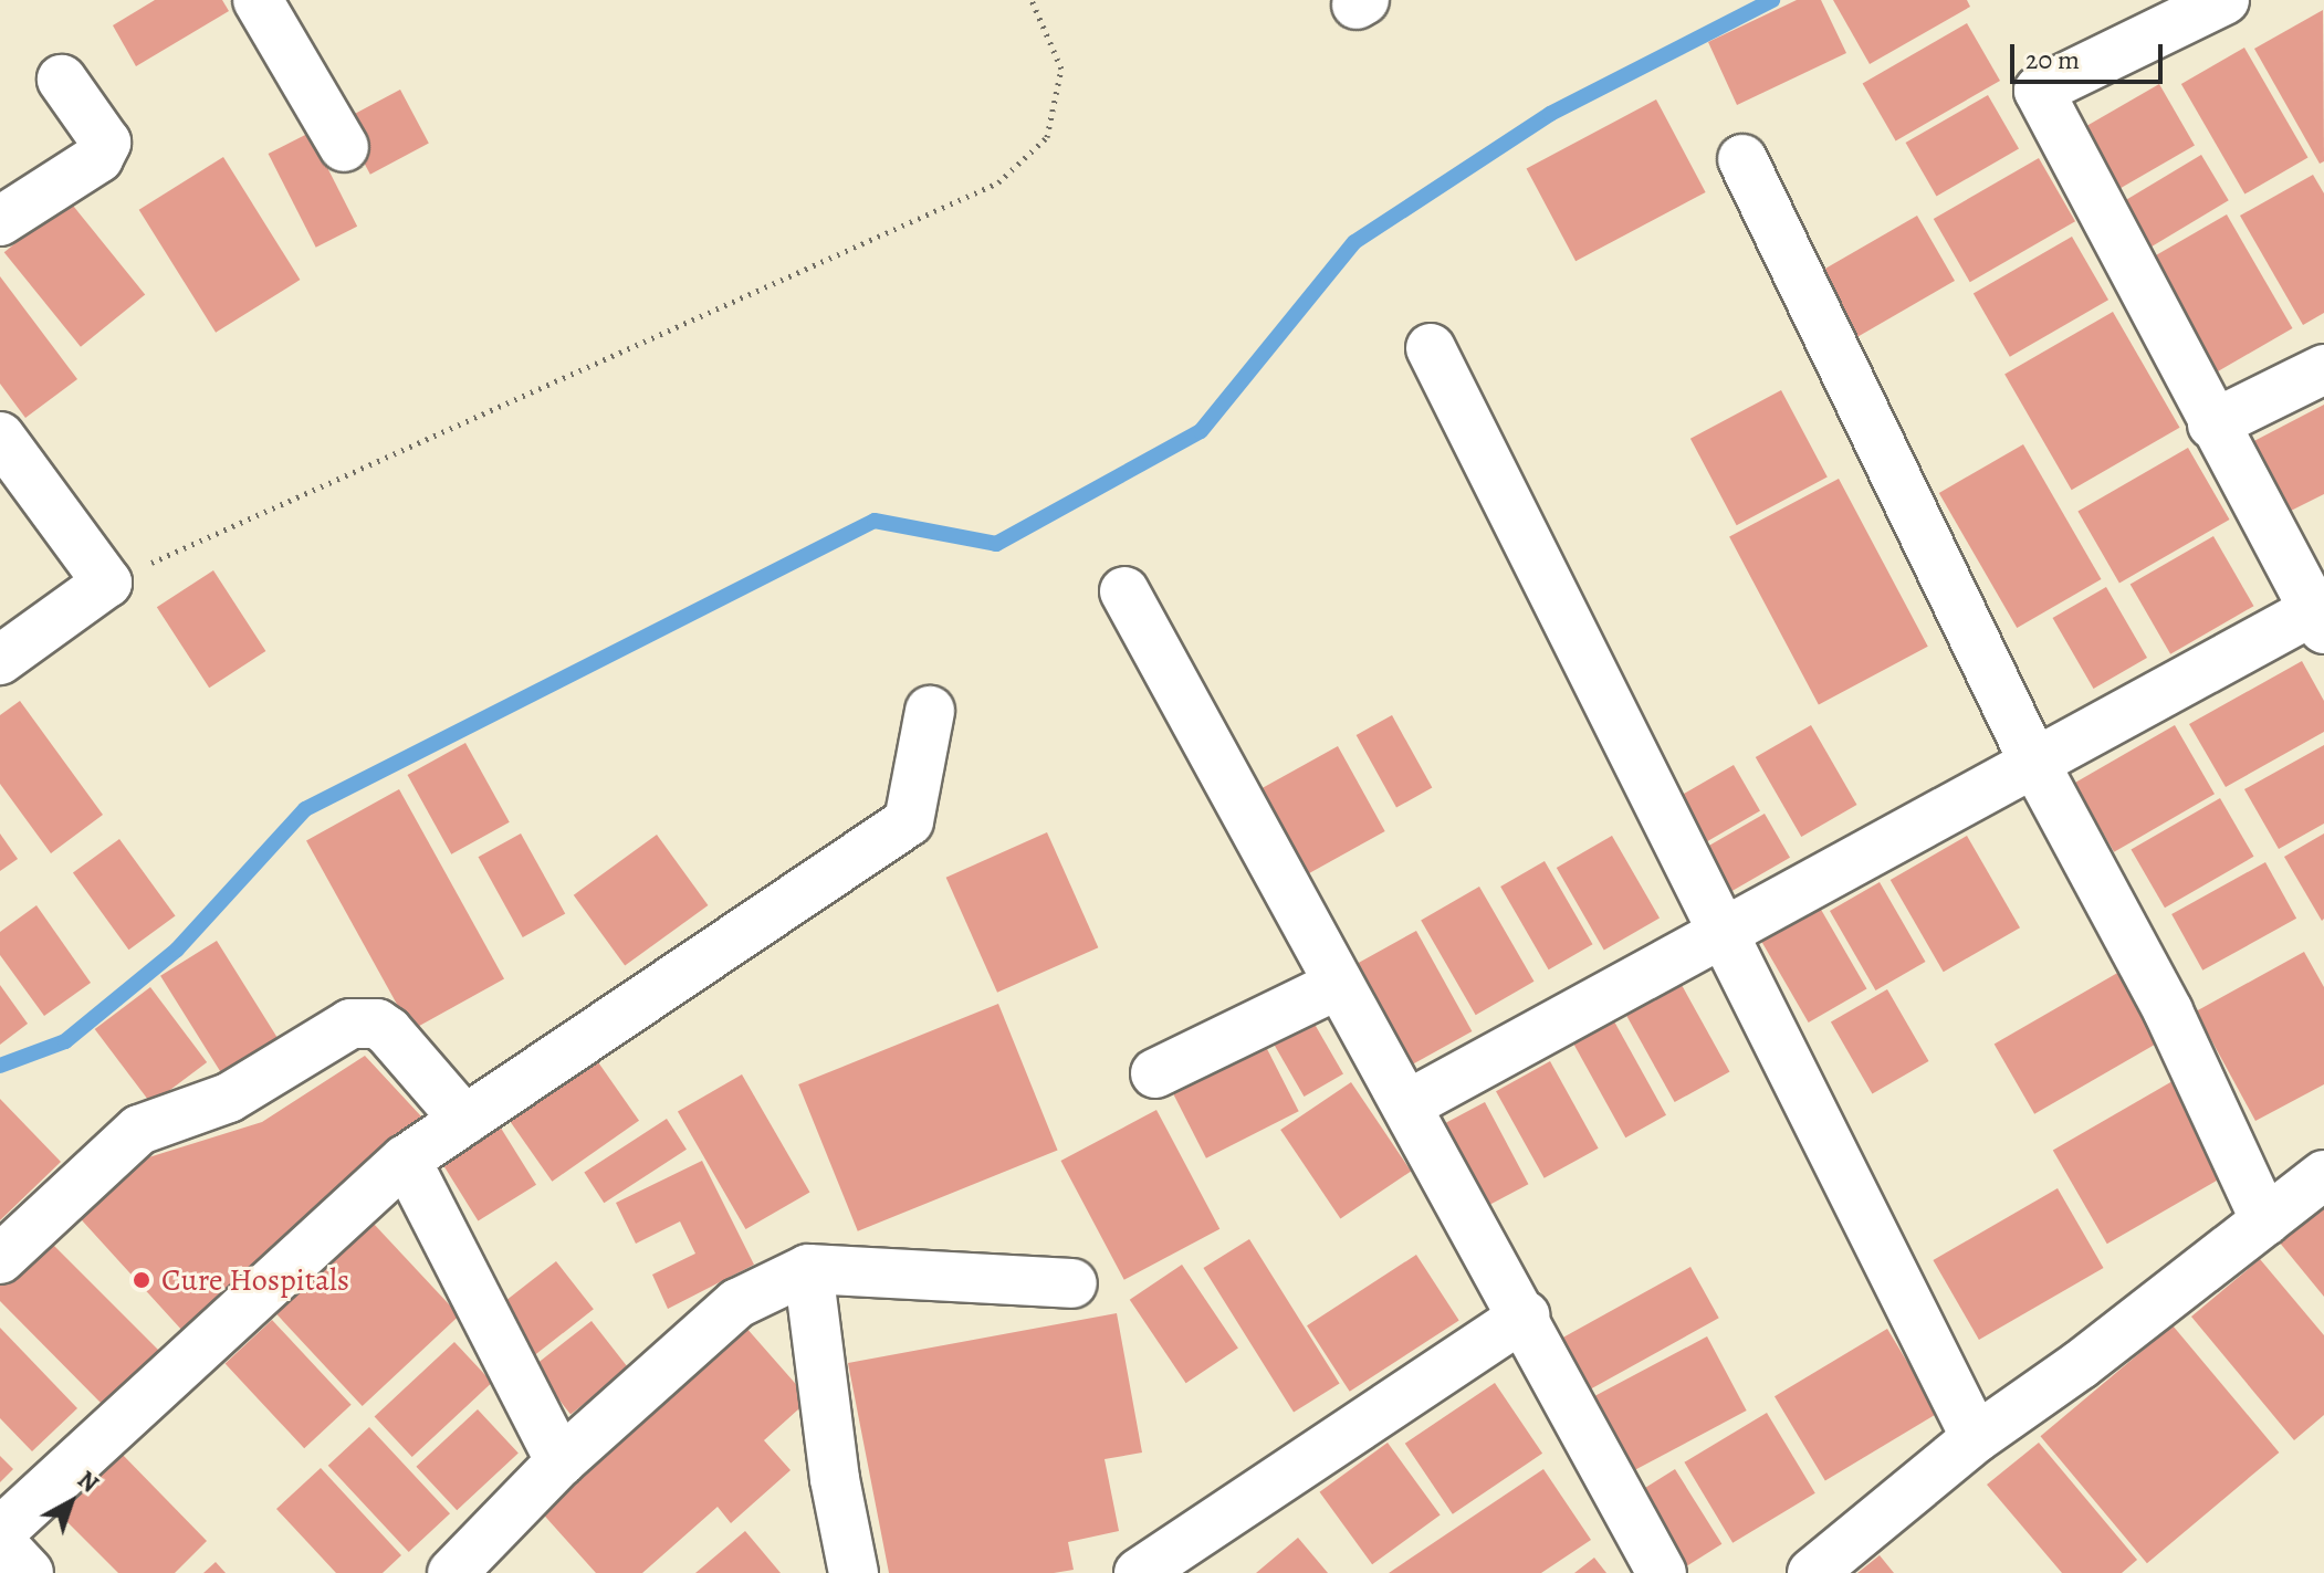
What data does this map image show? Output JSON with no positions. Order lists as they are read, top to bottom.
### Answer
{
  "places": ["Cure Hospitals"],
  "scale_bar": "20 m",
  "north": "top right"
}
